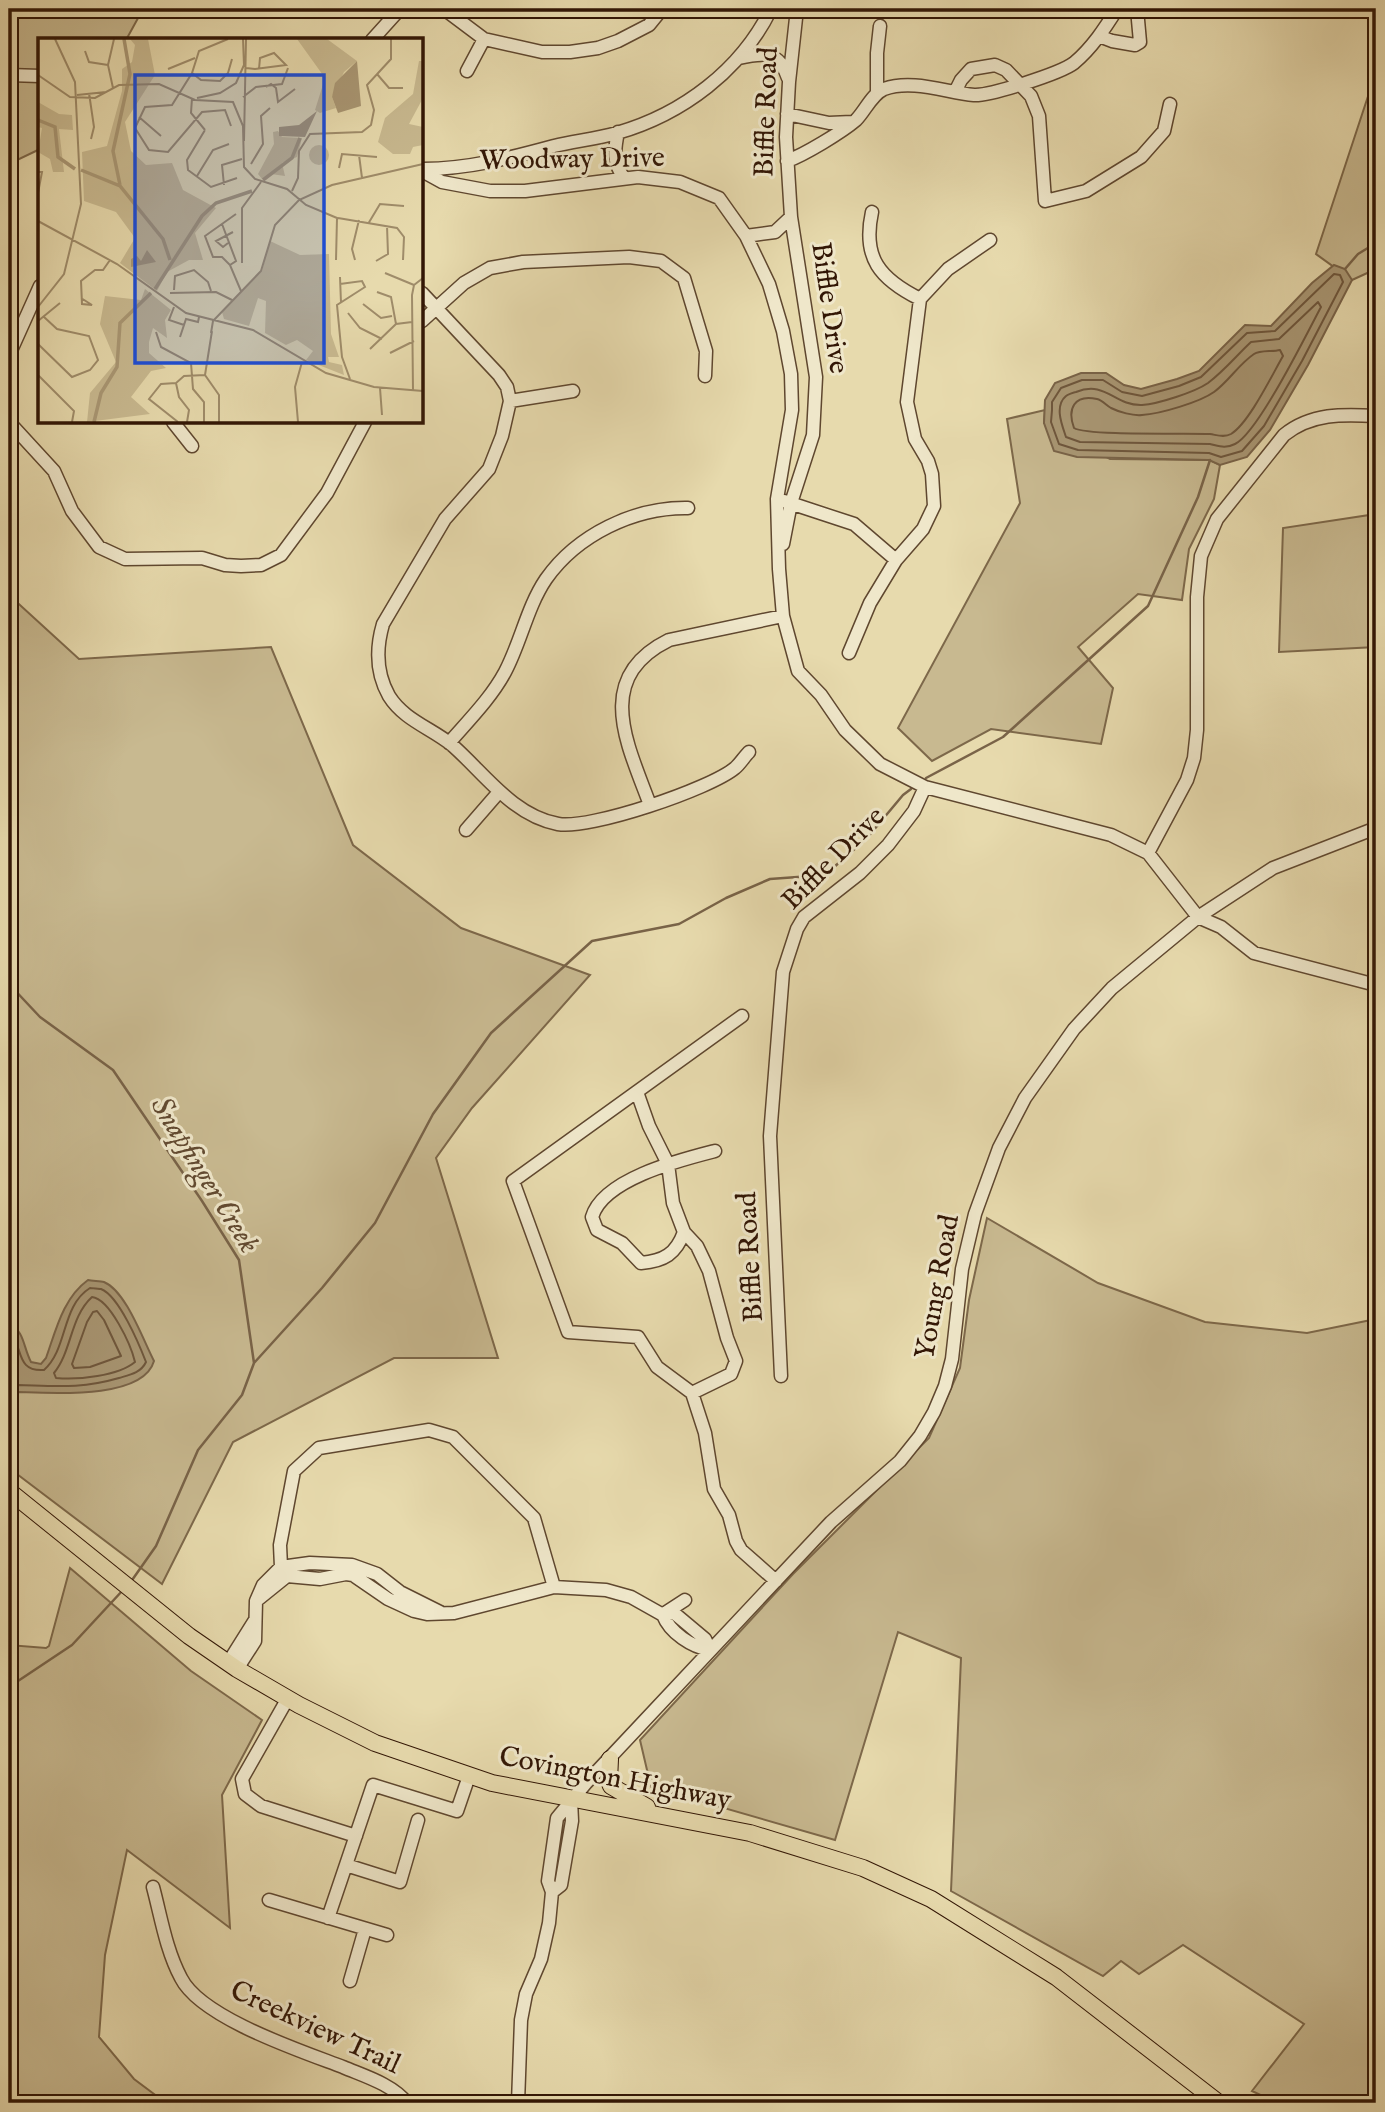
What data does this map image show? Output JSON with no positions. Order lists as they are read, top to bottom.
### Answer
{
  "streets": {
    "main road": ["Covington Highway"],
    "street": [
      "Biffle Road",
      "Woodway Drive",
      "Biffle Drive",
      "Young Road",
      "Creekview Trail"
    ]
  },
  "crossings": [
    ["Biffle Road", "Biffle Drive"],
    ["Woodway Drive", "Biffle Drive"],
    ["Biffle Drive", "Young Road"],
    ["Young Road", "Covington Highway"]
  ],
  "water": ["Snapfinger Creek"]
}
